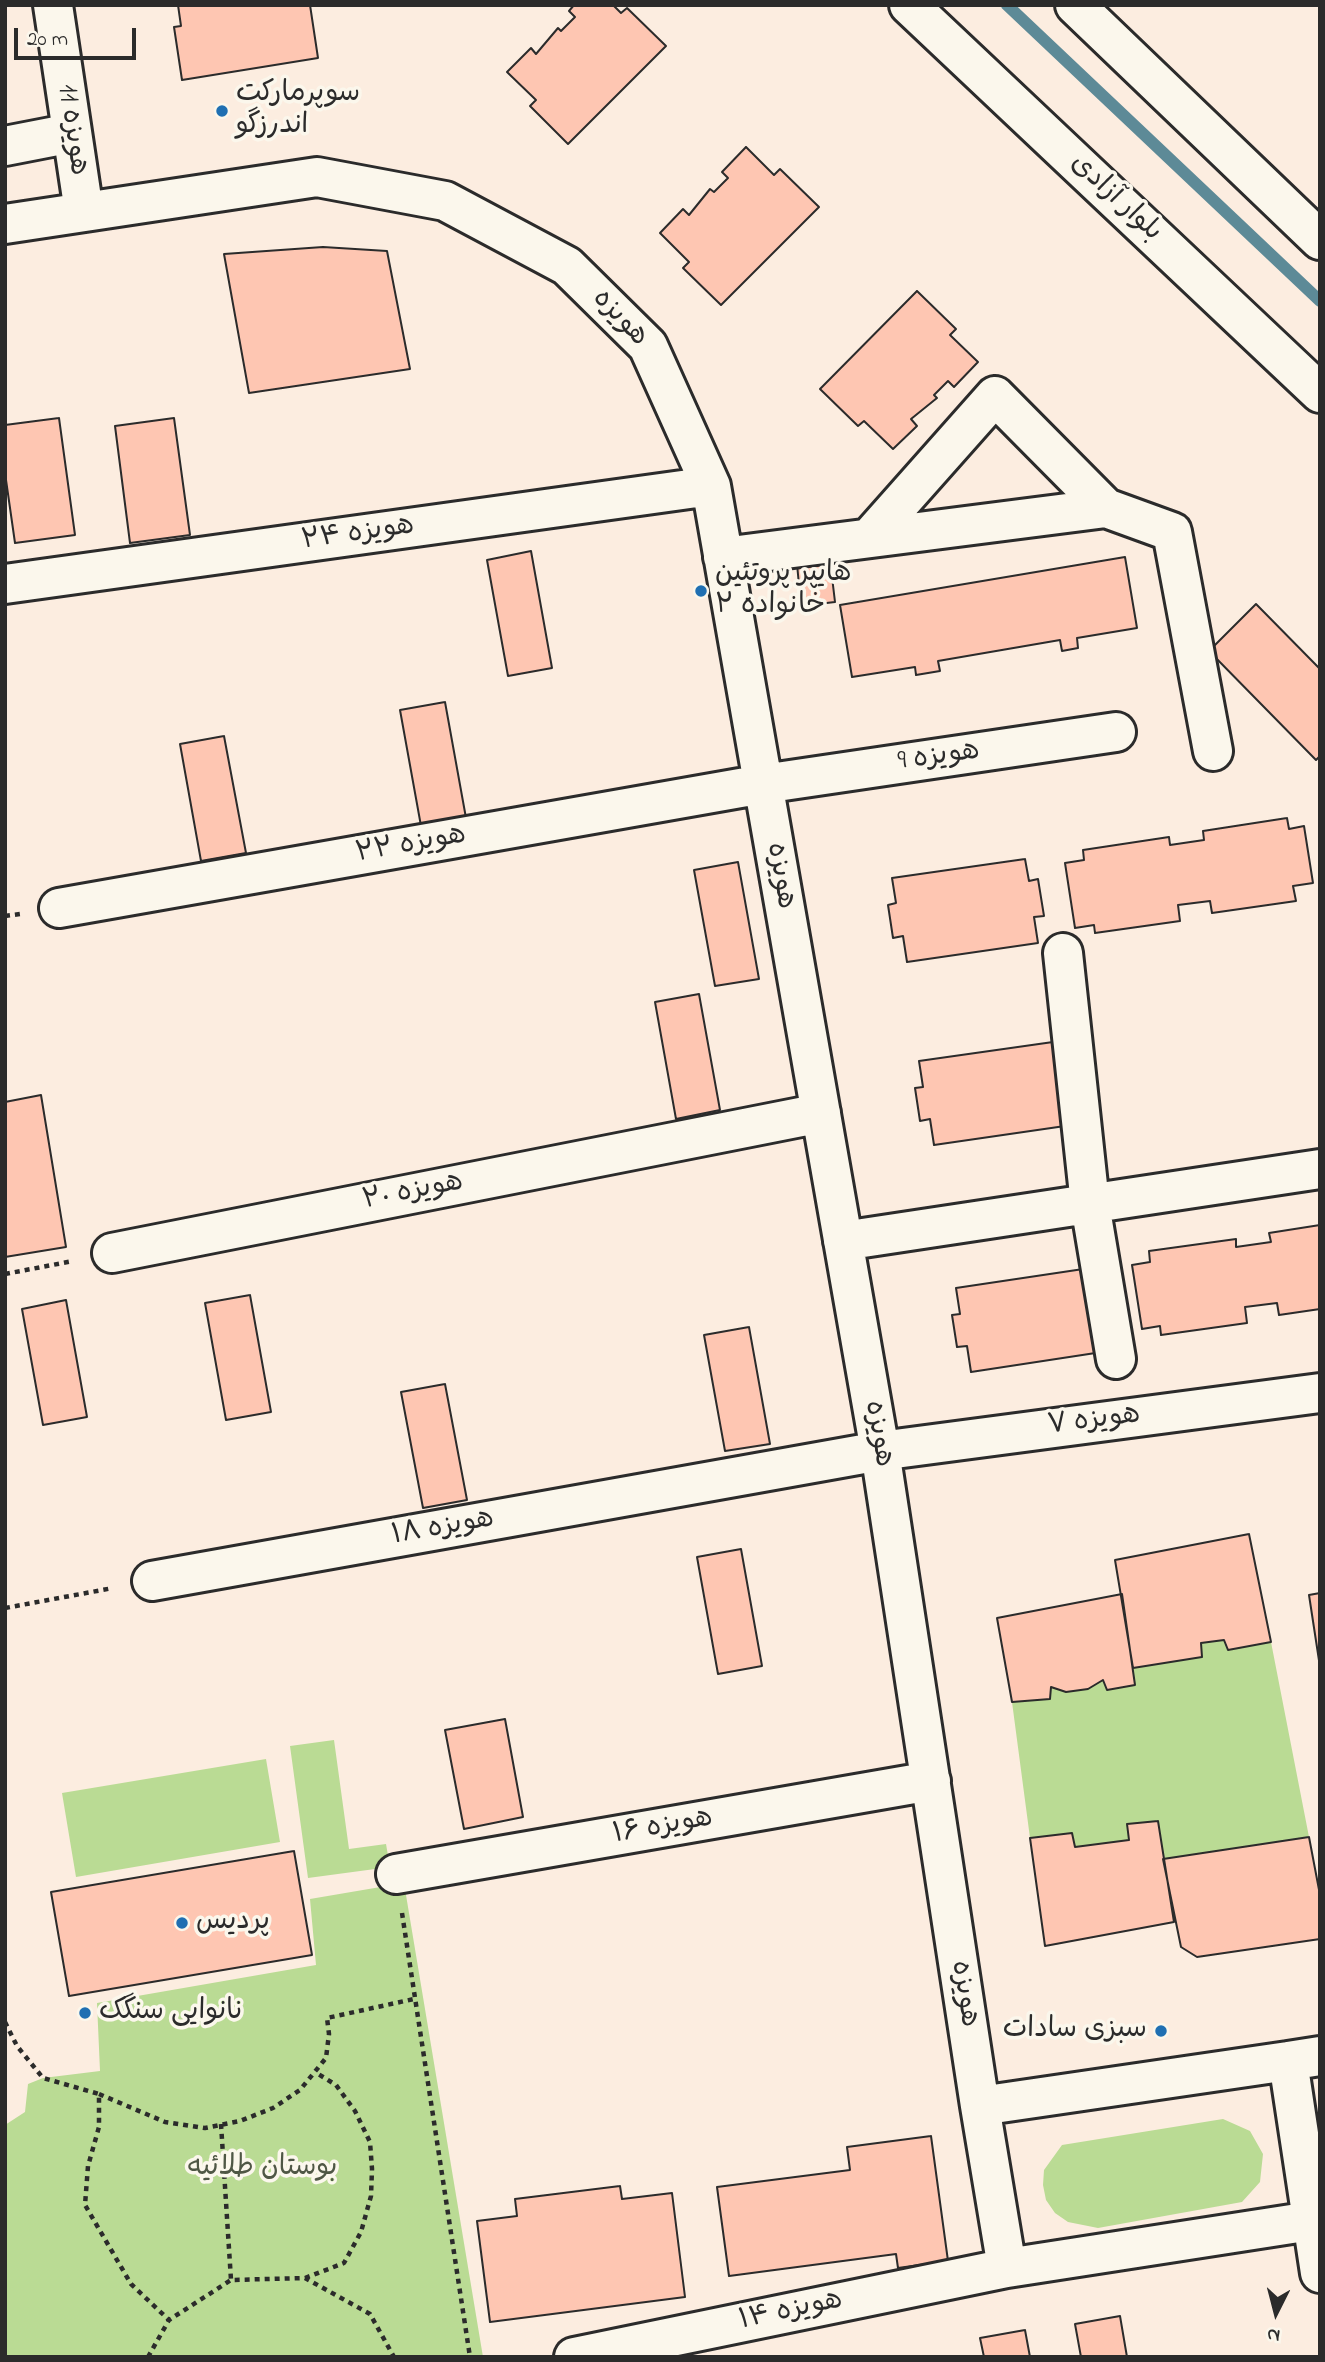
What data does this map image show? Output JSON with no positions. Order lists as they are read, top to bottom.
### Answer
{
  "streets": {
    "street": [
      "هویزه 11",
      "بلوار آزادی",
      "هویزه",
      "هویزه ‍۲۴",
      "هویزه 9",
      "هویزه ‍۲۲",
      "هویزه ‍۲۰",
      "هویزه ۷",
      "هویزه ‍۱۸",
      "هویزه ‍۱۶",
      "هویزه ۱۴"
    ]
  },
  "crossings": [
    ["هویزه 11", "هویزه"],
    ["هویزه", "هویزه ‍۲۴"],
    ["هویزه", "هویزه 9"],
    ["هویزه", "هویزه ‍۲۲"],
    ["هویزه", "هویزه ‍۲۰"],
    ["هویزه", "هویزه ۷"],
    ["هویزه", "هویزه ‍۱۸"],
    ["هویزه", "هویزه ‍۱۶"],
    ["هویزه", "هویزه ۱۴"],
    ["هویزه 9", "هویزه ‍۲۲"],
    ["هویزه ۷", "هویزه ‍۱۸"]
  ],
  "parks": ["بوستان طلائیه"],
  "places": [
    "سوپرمارکت اندرزگو",
    "هایپر پروتئین خانواده ۲",
    "پردیس",
    "نانوایی سنگک",
    "سبزی سادات"
  ],
  "scale_bar": "20 m",
  "north": "bottom"
}
